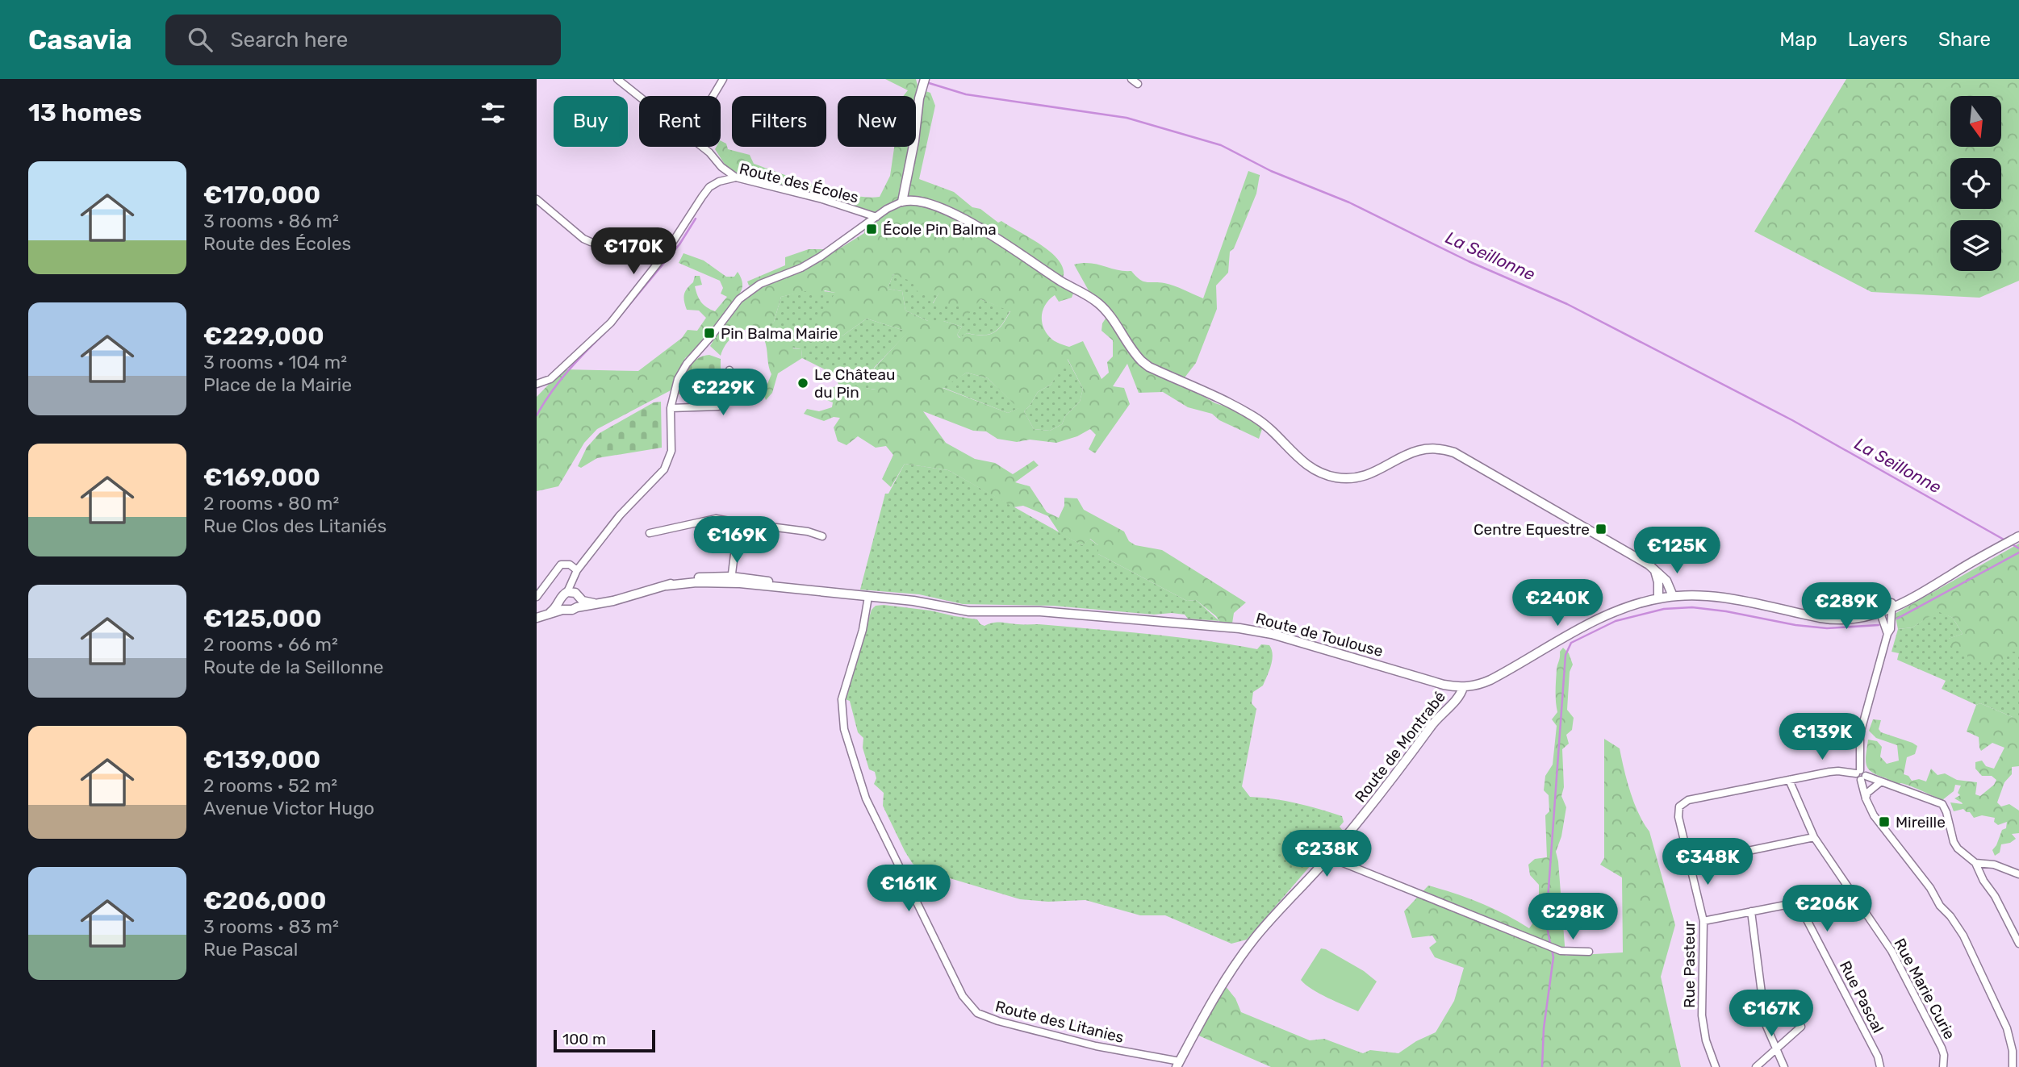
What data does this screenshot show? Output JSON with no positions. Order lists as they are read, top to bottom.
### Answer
{
  "streets": {
    "street": [
      "Route des Écoles",
      "Route de Toulouse",
      "Route de Montrabé",
      "Rue Pasteur",
      "Rue Marie Curie",
      "Rue Pascal",
      "Route des Litanies"
    ]
  },
  "crossings": [
    ["Route de Toulouse", "Route de Montrabé"],
    ["Route de Toulouse", "Route des Litanies"],
    ["Route de Montrabé", "Route des Litanies"],
    ["Rue Pasteur", "Rue Marie Curie"],
    ["Rue Pasteur", "Rue Pascal"]
  ],
  "water": ["La Seillonne"],
  "places": {
    "transit": [
      "École Pin Balma",
      "Pin Balma Mairie",
      "Centre Equestre",
      "Mireille"
    ],
    "other": ["Le Château du Pin"]
  },
  "scale_bar": "100 m",
  "north": "bottom",
  "page": {
    "header": "Casavia",
    "search": "Search here",
    "nav": ["Map", "Layers", "Share"],
    "heading": "13 homes",
    "chip": [
      "Buy",
      "Rent",
      "Filters",
      "New"
    ],
    "list": [
      {
        "name": "€170,000",
        "note": "3 rooms · 86 m² · Route des Écoles"
      },
      {
        "name": "€229,000",
        "note": "3 rooms · 104 m² · Place de la Mairie"
      },
      {
        "name": "€169,000",
        "note": "2 rooms · 80 m² · Rue Clos des Litaniés"
      },
      {
        "name": "€125,000",
        "note": "2 rooms · 66 m² · Route de la Seillonne"
      },
      {
        "name": "€139,000",
        "note": "2 rooms · 52 m² · Avenue Victor Hugo"
      },
      {
        "name": "€206,000",
        "note": "3 rooms · 83 m² · Rue Pascal"
      }
    ],
    "price": [
      "€170K",
      "€229K",
      "€169K",
      "€125K",
      "€240K",
      "€289K",
      "€139K",
      "€238K",
      "€348K",
      "€161K",
      "€206K",
      "€298K",
      "€167K"
    ],
    "scale": "100 m"
  }
}
